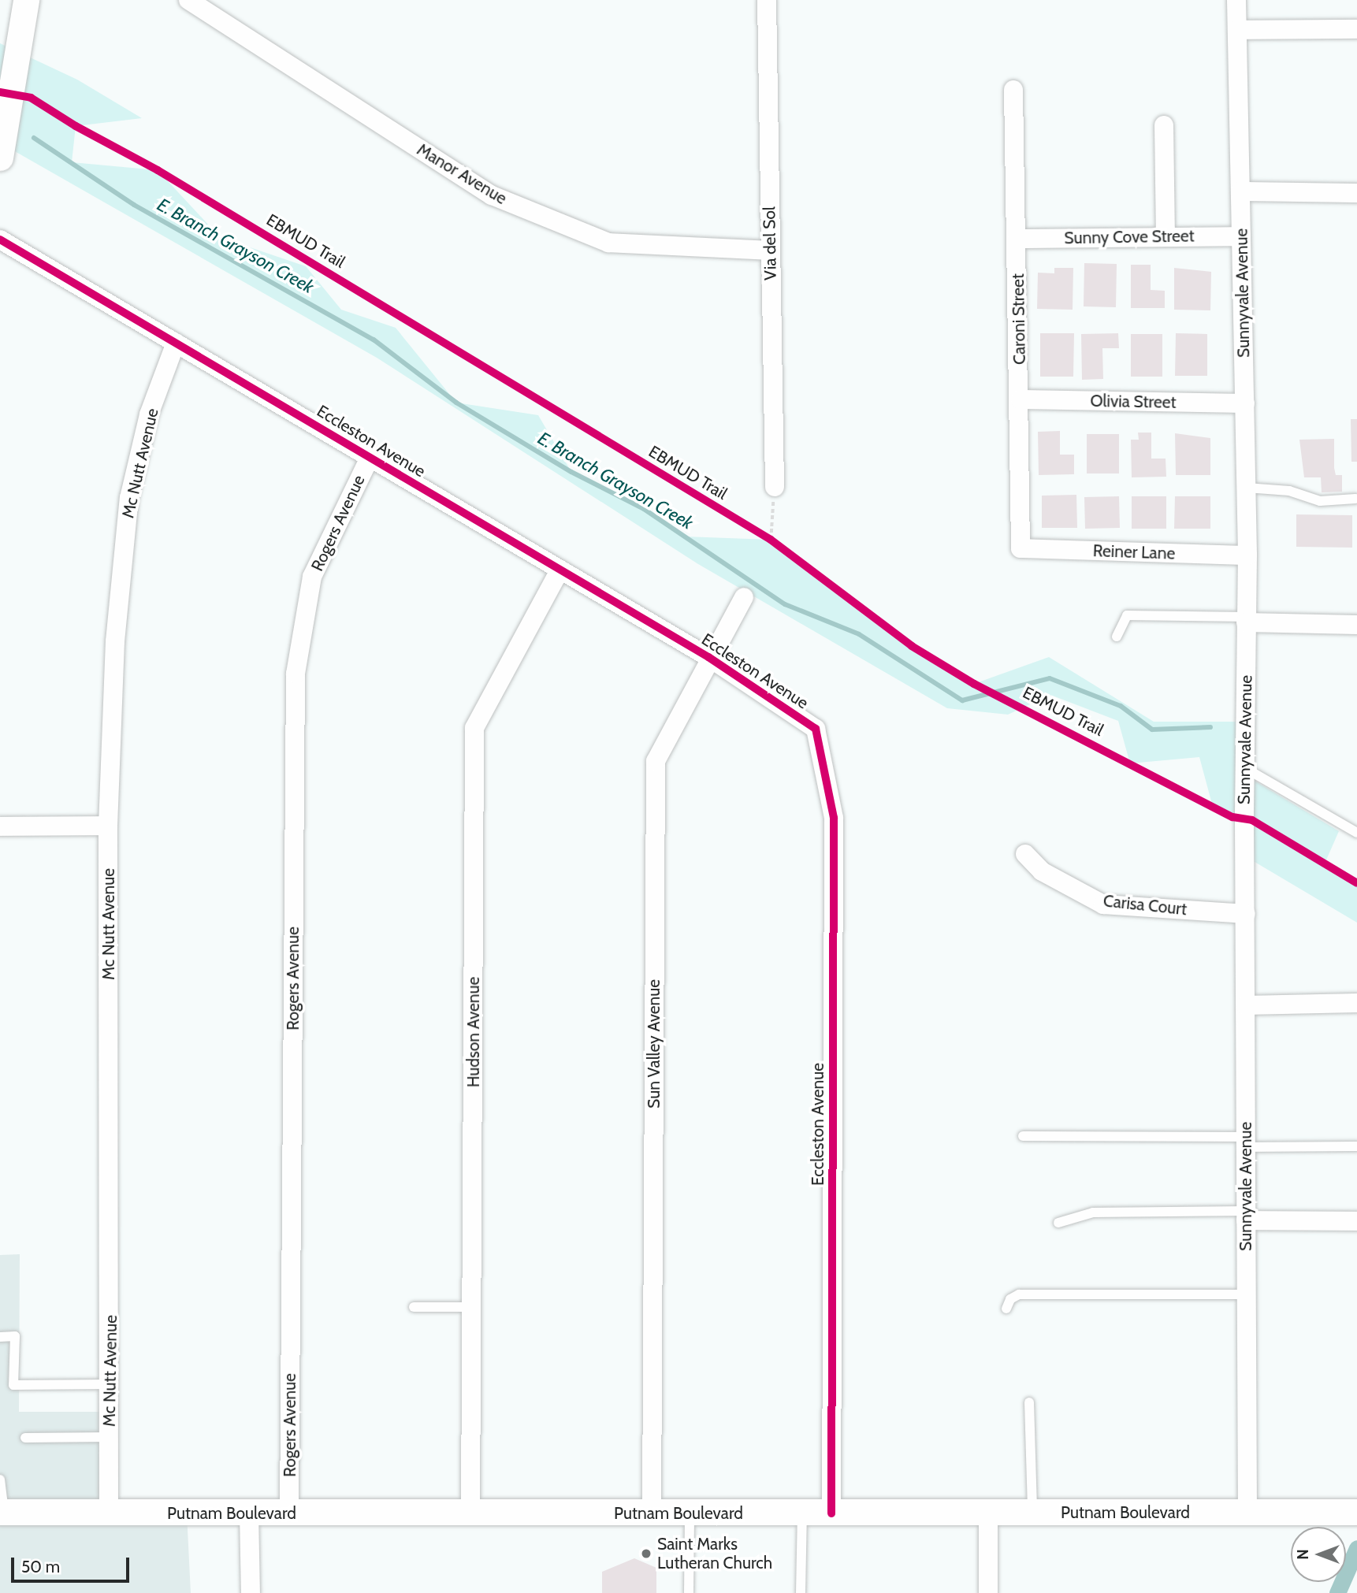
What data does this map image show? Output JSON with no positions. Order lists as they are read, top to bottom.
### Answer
{
  "streets": {
    "street": [
      "Manor Avenue",
      "Sunny Cove Street",
      "Via del Sol",
      "Sunnyvale Avenue",
      "Caroni Street",
      "Olivia Street",
      "Eccleston Avenue",
      "Mc Nutt Avenue",
      "Rogers Avenue",
      "Reiner Lane",
      "Carisa Court",
      "Hudson Avenue",
      "Sun Valley Avenue",
      "Putnam Boulevard"
    ],
    "cycle path": ["EBMUD Trail"]
  },
  "crossings": [
    ["Manor Avenue", "Via del Sol"],
    ["Sunny Cove Street", "Sunnyvale Avenue"],
    ["Sunny Cove Street", "Caroni Street"],
    ["Sunnyvale Avenue", "Olivia Street"],
    ["Sunnyvale Avenue", "Reiner Lane"],
    ["Sunnyvale Avenue", "Carisa Court"],
    ["Sunnyvale Avenue", "Putnam Boulevard"],
    ["Caroni Street", "Olivia Street"],
    ["Caroni Street", "Reiner Lane"],
    ["Eccleston Avenue", "Mc Nutt Avenue"],
    ["Eccleston Avenue", "Rogers Avenue"],
    ["Eccleston Avenue", "Hudson Avenue"],
    ["Eccleston Avenue", "Sun Valley Avenue"],
    ["Eccleston Avenue", "Putnam Boulevard"],
    ["Mc Nutt Avenue", "Putnam Boulevard"],
    ["Rogers Avenue", "Putnam Boulevard"],
    ["Hudson Avenue", "Putnam Boulevard"],
    ["Sun Valley Avenue", "Putnam Boulevard"]
  ],
  "water": ["E. Branch Grayson Creek"],
  "places": ["Saint Marks Lutheran Church"],
  "scale_bar": "50 m",
  "north": "left"
}
